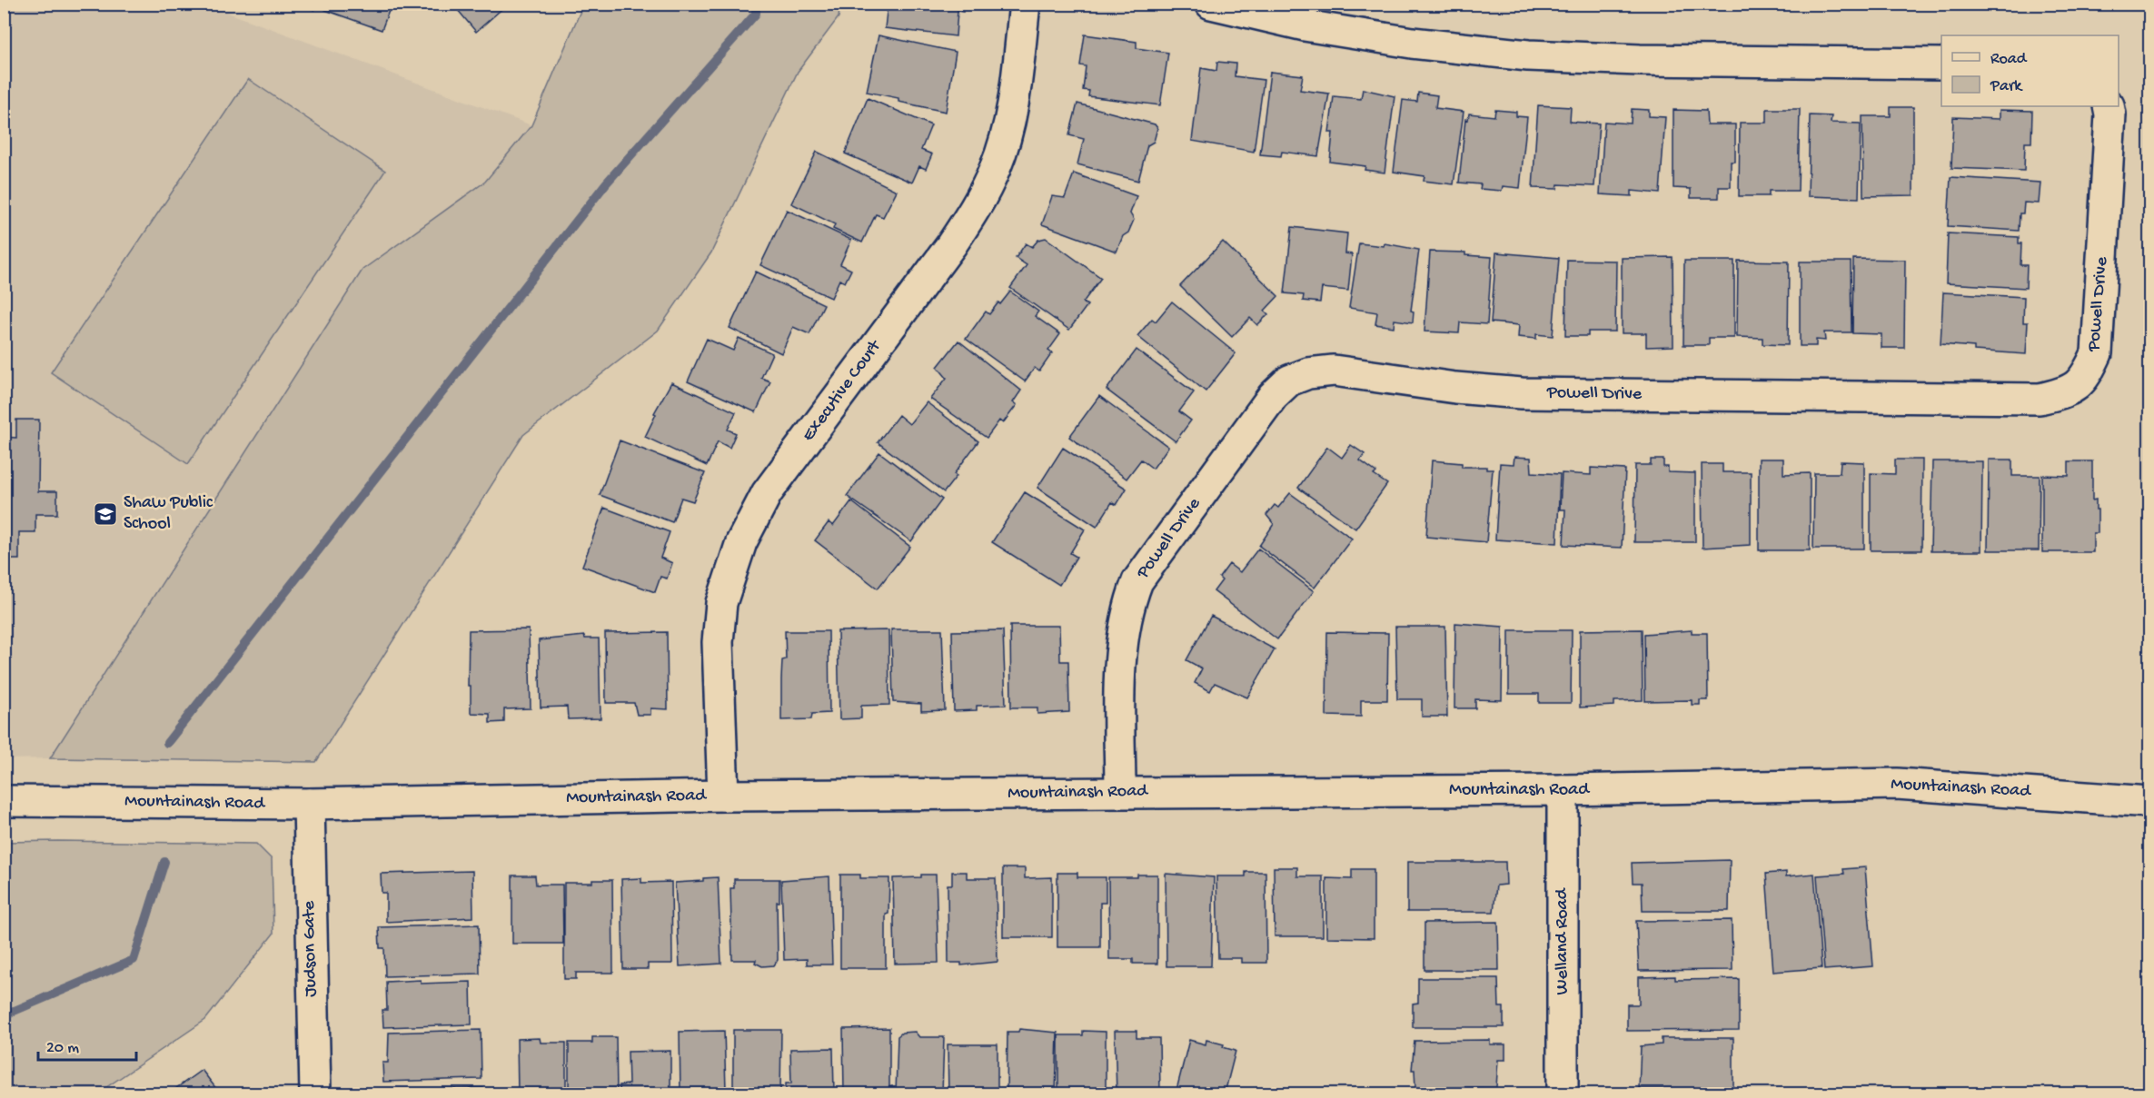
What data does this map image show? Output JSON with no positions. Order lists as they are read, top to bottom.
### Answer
{
  "streets": {
    "street": [
      "Powell Drive",
      "Executive Court",
      "Mountainash Road",
      "Welland Road",
      "Judson Gate"
    ]
  },
  "crossings": [
    ["Powell Drive", "Mountainash Road"],
    ["Executive Court", "Mountainash Road"],
    ["Mountainash Road", "Welland Road"],
    ["Mountainash Road", "Judson Gate"]
  ],
  "places": {
    "school or university": ["Shaw Public School"]
  },
  "legend": ["Road", "Park"],
  "scale_bar": "20 m"
}
